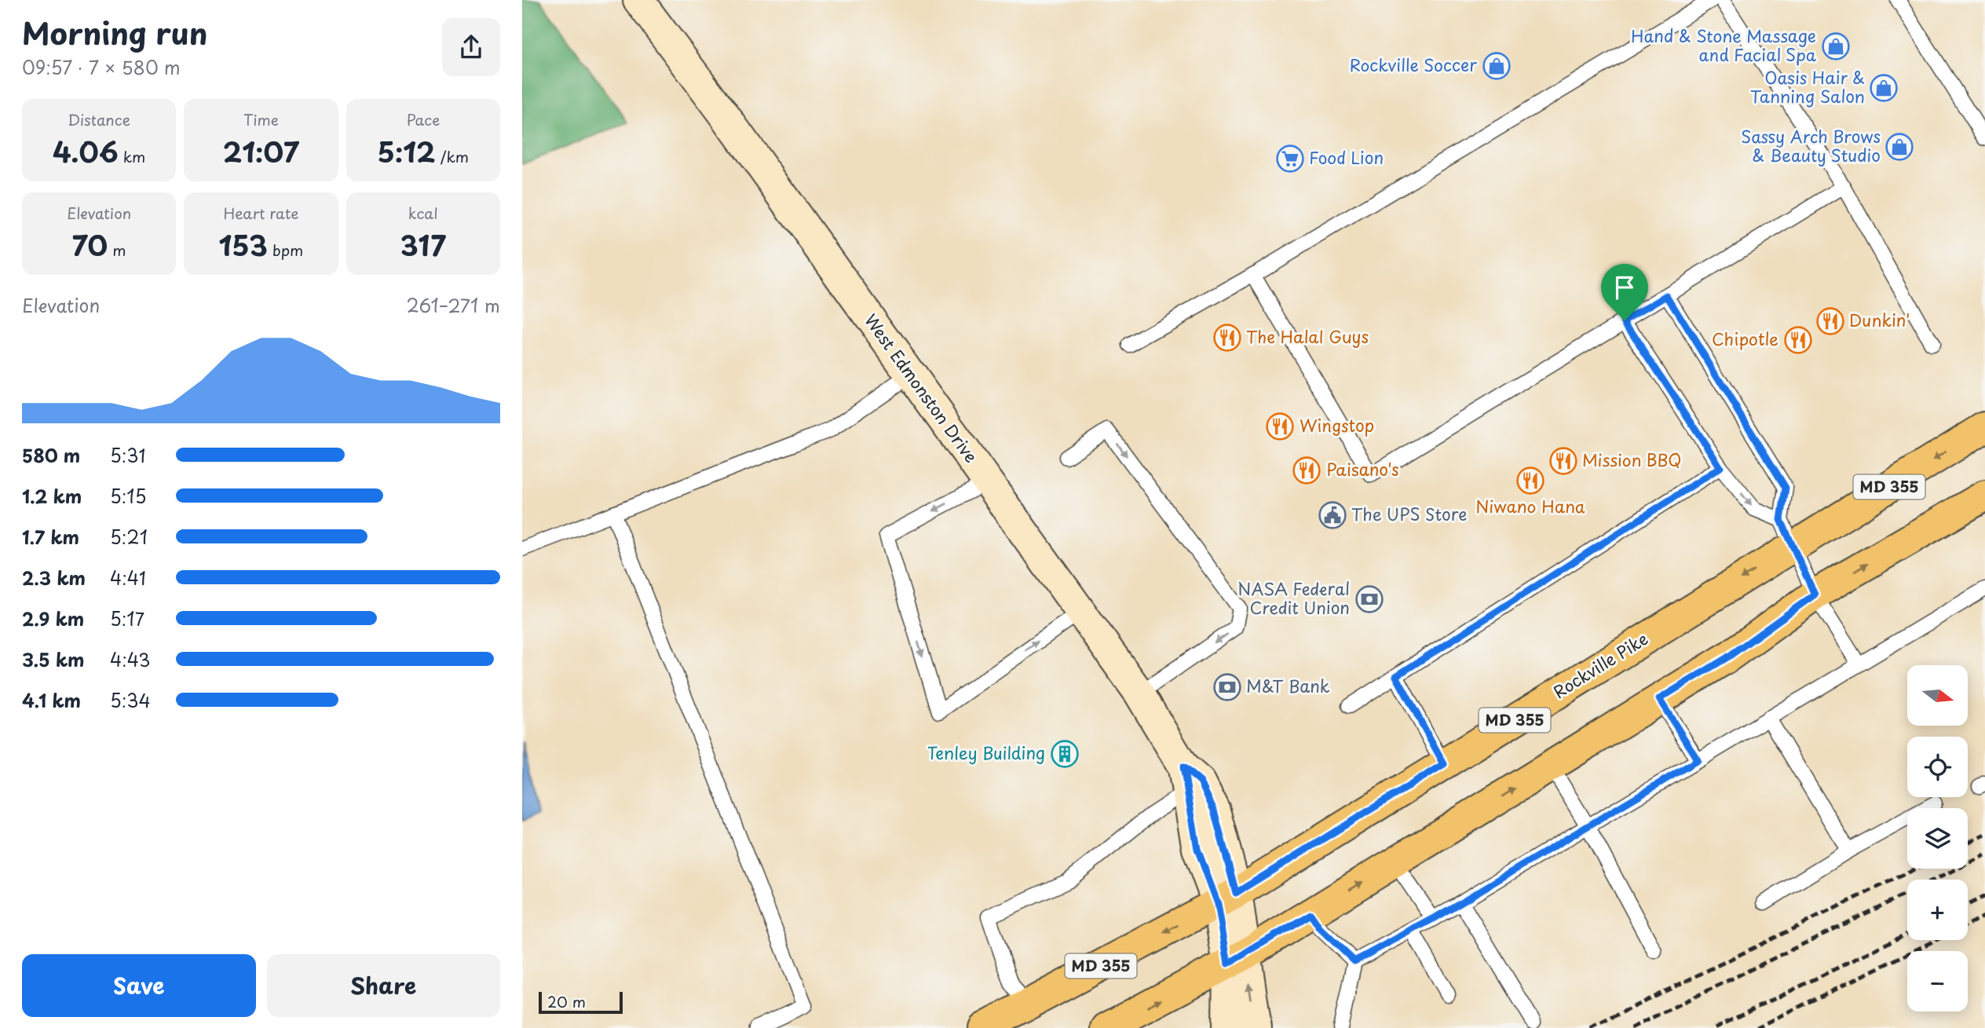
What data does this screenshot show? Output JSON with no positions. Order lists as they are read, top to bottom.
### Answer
{
  "streets": {
    "main road": ["MD 355", "Rockville Pike"],
    "street": ["West Edmonston Drive"]
  },
  "crossings": [
    ["West Edmonston Drive", "Rockville Pike"]
  ],
  "places": {
    "shop": [
      "Hand & Stone Massage and Facial Spa",
      "Rockville Soccer",
      "Oasis Hair & Tanning Salon",
      "Sassy Arch Brows & Beauty Studio"
    ],
    "supermarket": ["Food Lion"],
    "restaurant": [
      "Dunkin'",
      "The Halal Guys",
      "Chipotle",
      "Wingstop",
      "Mission BBQ",
      "Paisano's",
      "Niwano Hana"
    ],
    "public building": ["The UPS Store"],
    "bank": ["NASA Federal Credit Union", "M&T Bank"],
    "building": ["Tenley Building"]
  },
  "scale_bar": "20 m",
  "north": "right",
  "page": {
    "heading": ["Morning run", "09:57 · 7 × 580 m"],
    "stats": [
      ["Distance", "4.06 km"],
      ["Time", "21:07"],
      ["Pace", "5:12 /km"],
      ["Elevation", "70 m"],
      ["Heart rate", "153 bpm"],
      ["kcal", "317"]
    ],
    "chart": ["Elevation", "261–271 m"],
    "list": [
      {
        "name": "580 m",
        "note": "5:31"
      },
      {
        "name": "1.2 km",
        "note": "5:15"
      },
      {
        "name": "1.7 km",
        "note": "5:21"
      },
      {
        "name": "2.3 km",
        "note": "4:41"
      },
      {
        "name": "2.9 km",
        "note": "5:17"
      },
      {
        "name": "3.5 km",
        "note": "4:43"
      },
      {
        "name": "4.1 km",
        "note": "5:34"
      }
    ],
    "map_buttons": ["+", "−"],
    "buttons": ["Save", "Share"],
    "scale": "20 m"
  }
}
